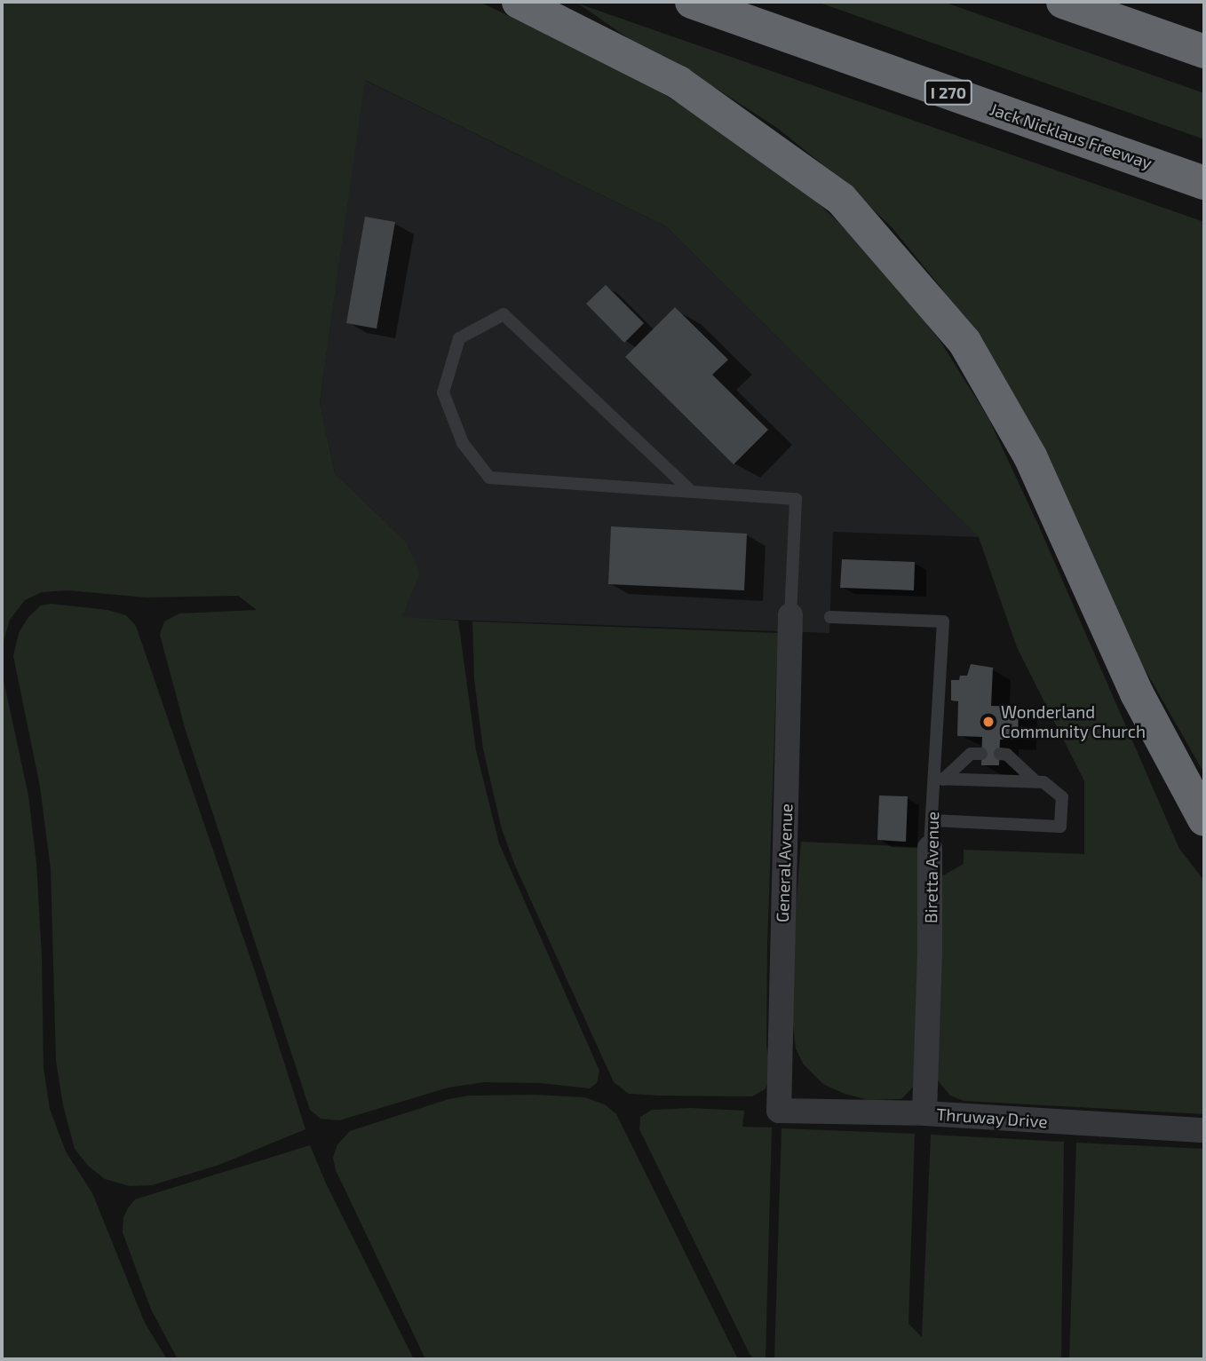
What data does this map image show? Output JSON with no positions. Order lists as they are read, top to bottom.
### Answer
{
  "streets": {
    "highway": ["I 270", "Jack Nicklaus Freeway"],
    "street": ["General Avenue", "Biretta Avenue", "Thruway Drive"]
  },
  "crossings": [
    ["General Avenue", "Thruway Drive"],
    ["Biretta Avenue", "Thruway Drive"]
  ],
  "places": ["Wonderland Community Church"]
}
